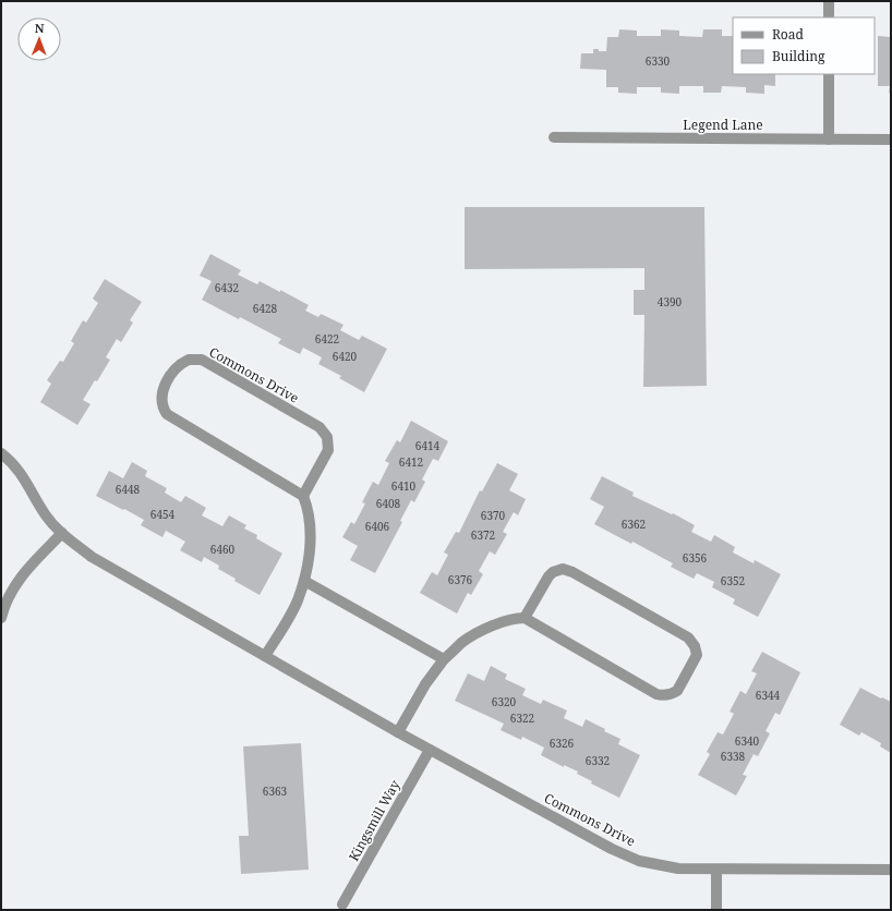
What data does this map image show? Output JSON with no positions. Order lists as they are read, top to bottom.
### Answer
{
  "streets": {
    "street": ["Legend Lane", "Commons Drive", "Kingsmill Way"]
  },
  "crossings": [
    ["Commons Drive", "Kingsmill Way"]
  ],
  "house_numbers": [
    "6330",
    "6432",
    "4390",
    "6428",
    "6422",
    "6420",
    "6414",
    "6412",
    "6410",
    "6448",
    "6408",
    "6454",
    "6370",
    "6362",
    "6406",
    "6372",
    "6460",
    "6356",
    "6376",
    "6352",
    "6344",
    "6320",
    "6322",
    "6340",
    "6326",
    "6338",
    "6332",
    "6363"
  ],
  "legend": ["Road", "Building"],
  "north": "top"
}
